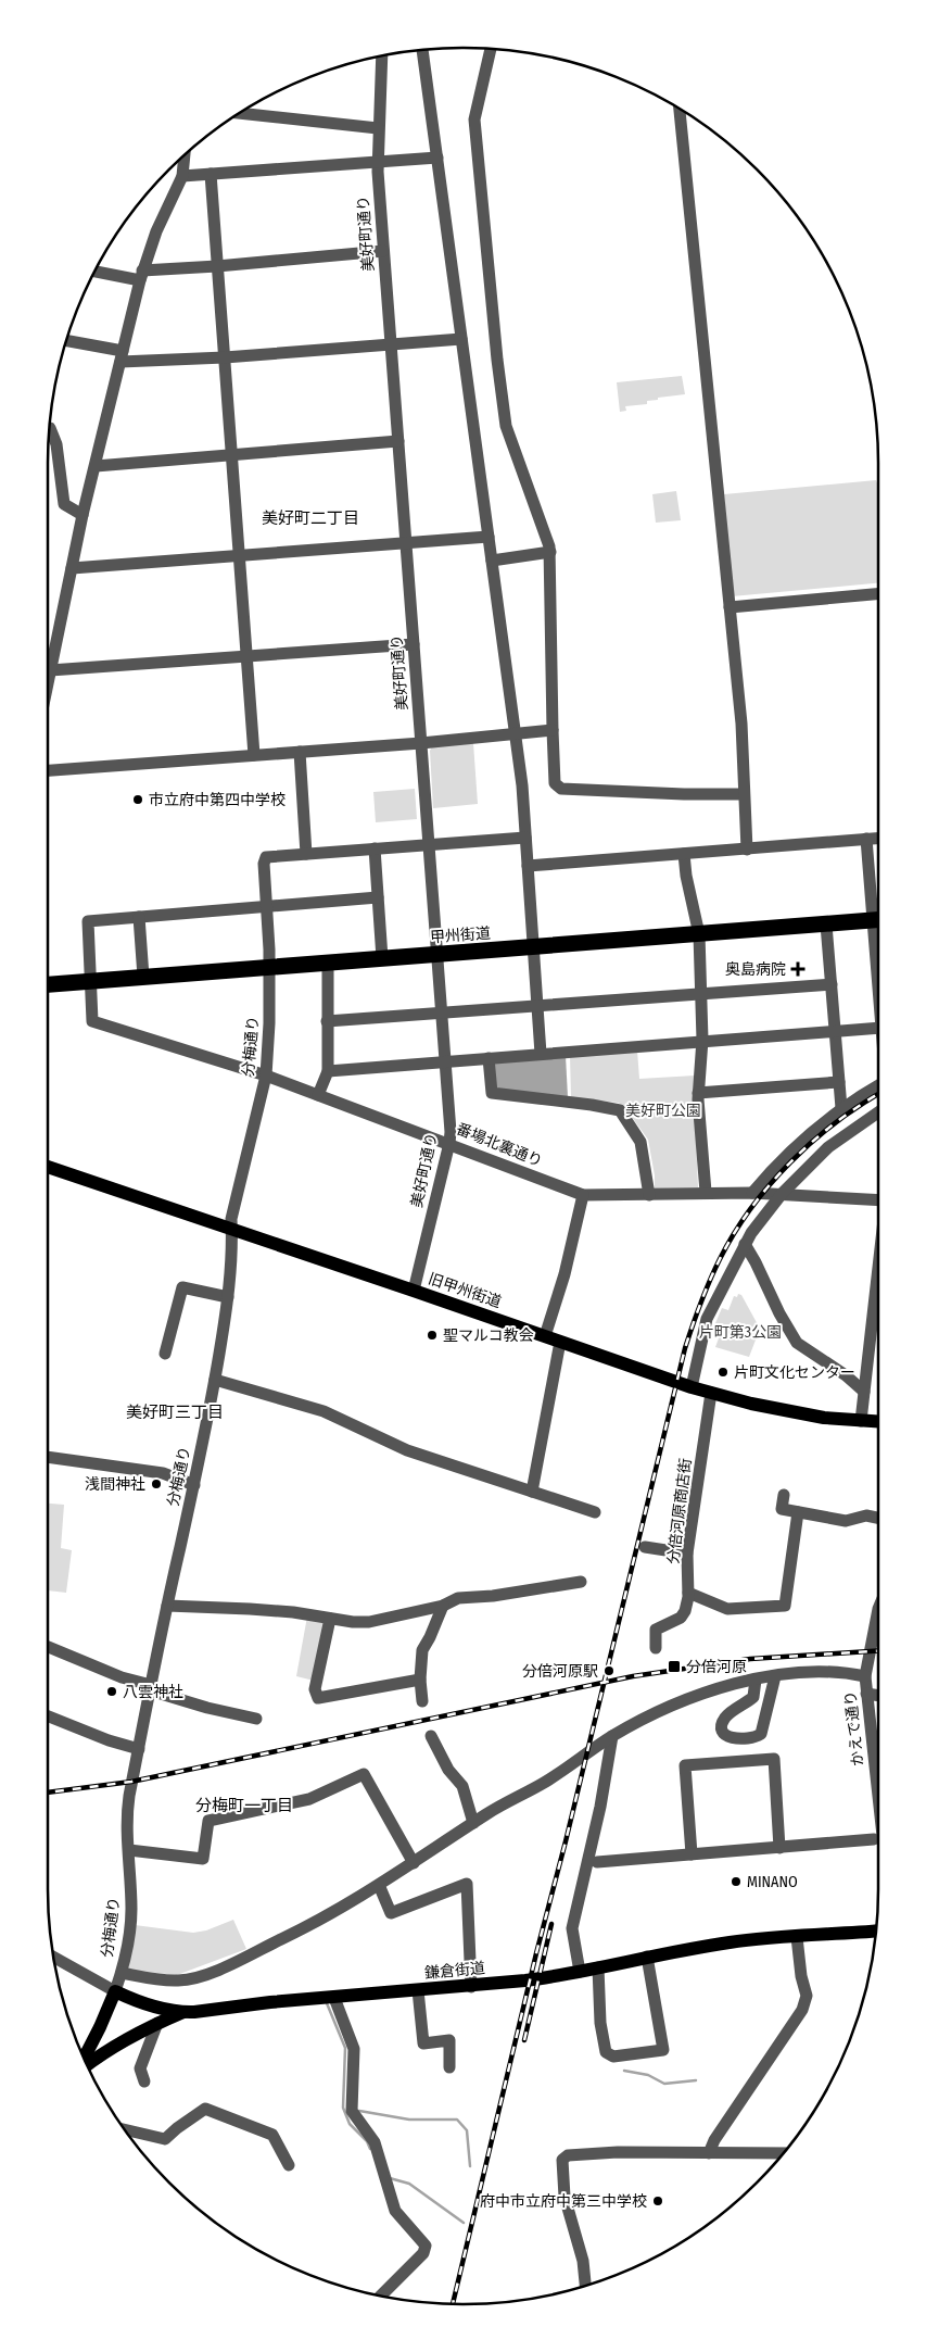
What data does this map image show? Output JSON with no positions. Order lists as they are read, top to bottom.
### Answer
{
  "streets": {
    "highway": ["甲州街道"],
    "main road": ["旧甲州街道", "鎌倉街道"],
    "street": [
      "美好町通り",
      "分梅通り",
      "番場北裏通り",
      "分倍河原商店街",
      "かえで通り"
    ]
  },
  "crossings": [
    ["美好町通り", "甲州街道"],
    ["美好町通り", "番場北裏通り"],
    ["美好町通り", "旧甲州街道"],
    ["甲州街道", "分梅通り"],
    ["甲州街道", "番場北裏通り"],
    ["分梅通り", "番場北裏通り"],
    ["分梅通り", "旧甲州街道"],
    ["分梅通り", "かえで通り"],
    ["分梅通り", "鎌倉街道"],
    ["旧甲州街道", "分倍河原商店街"]
  ],
  "districts": ["美好町二丁目", "美好町三丁目", "分梅町一丁目"],
  "parks": ["美好町公園", "片町第3公園"],
  "places": {
    "other": [
      "市立府中第四中学校",
      "聖マルコ教会",
      "片町文化センター",
      "浅間神社",
      "分倍河原駅",
      "八雲神社",
      "MINANO",
      "府中市立府中第三中学校"
    ],
    "health": ["奥島病院"],
    "transit": ["分倍河原"]
  }
}
